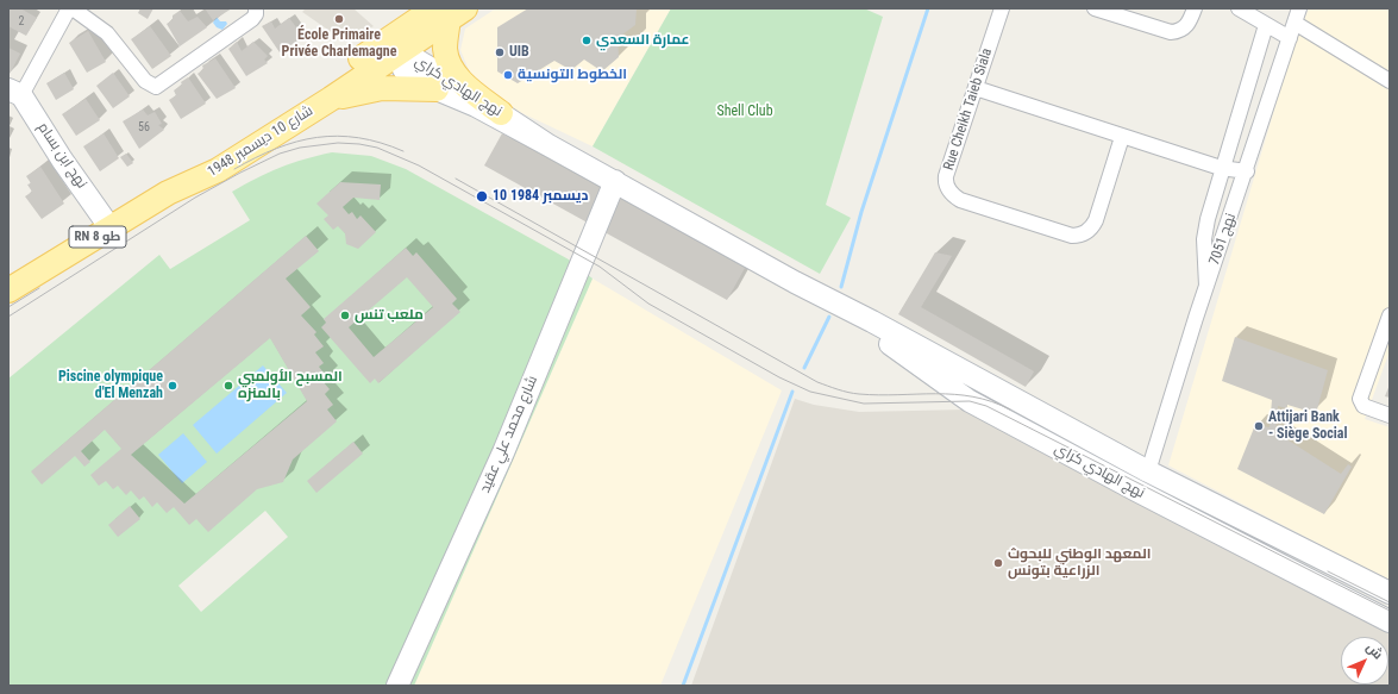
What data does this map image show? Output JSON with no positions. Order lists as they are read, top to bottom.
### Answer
{
  "streets": {
    "main road": ["شارع 10 ديسمبر 1948", "RN 8 طو"],
    "street": [
      "نهج الهادي كراي",
      "Rue Cheikh Taieb Siala",
      "نهج ابن بسام",
      "نهج 7051",
      "شارع محمد علي عقيد"
    ]
  },
  "crossings": [
    ["نهج الهادي كراي", "شارع 10 ديسمبر 1948"],
    ["نهج الهادي كراي", "نهج 7051"],
    ["نهج الهادي كراي", "شارع محمد علي عقيد"],
    ["شارع 10 ديسمبر 1948", "RN 8 طو"],
    ["نهج ابن بسام", "RN 8 طو"]
  ],
  "parks": ["Shell Club"],
  "places": [
    "École Primaire Privée Charlemagne",
    "عمارة السعدي",
    "UIB",
    "الخطوط التونسية",
    "10 ديسمبر 1984",
    "ملعب تنس",
    "Piscine olympique d'El Menzah",
    "المسبح الأولمبي بالمنزه",
    "Attijari Bank - Siège Social",
    "المعهد الوطني للبحوث الزراعية بتونس"
  ],
  "house_numbers": ["2", "56"],
  "north": "top right"
}
